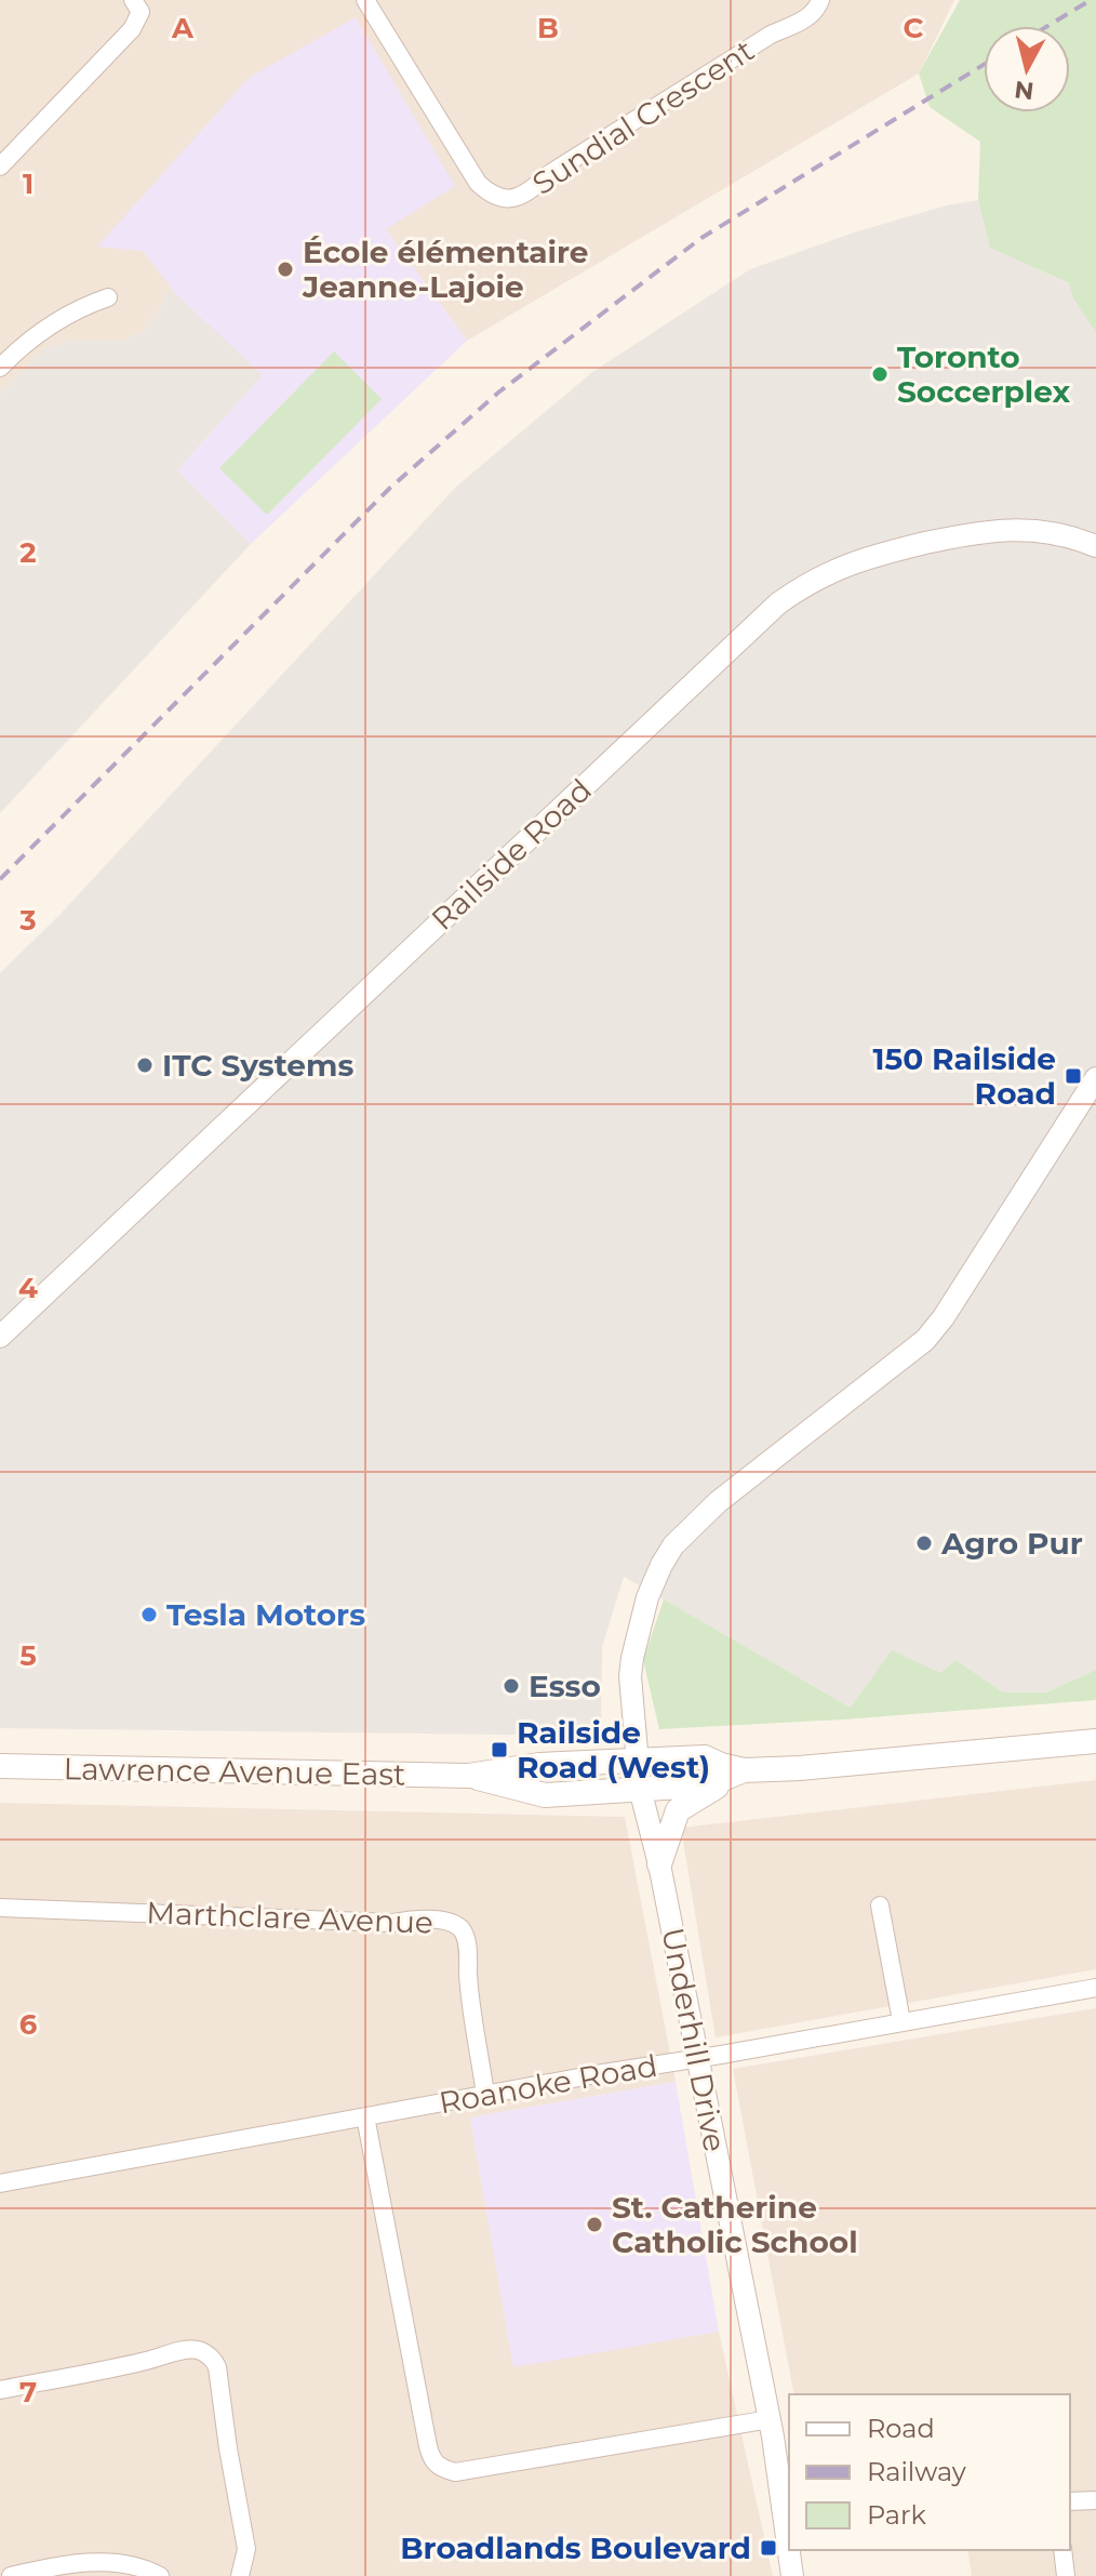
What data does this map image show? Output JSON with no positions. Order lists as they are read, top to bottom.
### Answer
{
  "streets": {
    "main road": ["Lawrence Avenue East"],
    "street": [
      "Sundial Crescent",
      "Railside Road",
      "Marthclare Avenue",
      "Underhill Drive",
      "Roanoke Road"
    ]
  },
  "crossings": [
    ["Lawrence Avenue East", "Underhill Drive"],
    ["Marthclare Avenue", "Roanoke Road"],
    ["Underhill Drive", "Roanoke Road"]
  ],
  "places": {
    "other": [
      "École élémentaire Jeanne-Lajoie",
      "Toronto Soccerplex",
      "ITC Systems",
      "Agro Pur",
      "Tesla Motors",
      "Esso",
      "St. Catherine Catholic School"
    ],
    "transit": ["150 Railside Road", "Railside Road (West)", "Broadlands Boulevard"]
  },
  "legend": ["Road", "Railway", "Park"],
  "north": "bottom",
  "grid": {
    "columns": ["A", "B", "C"],
    "rows": [
      "1",
      "2",
      "3",
      "4",
      "5",
      "6",
      "7"
    ]
  }
}
